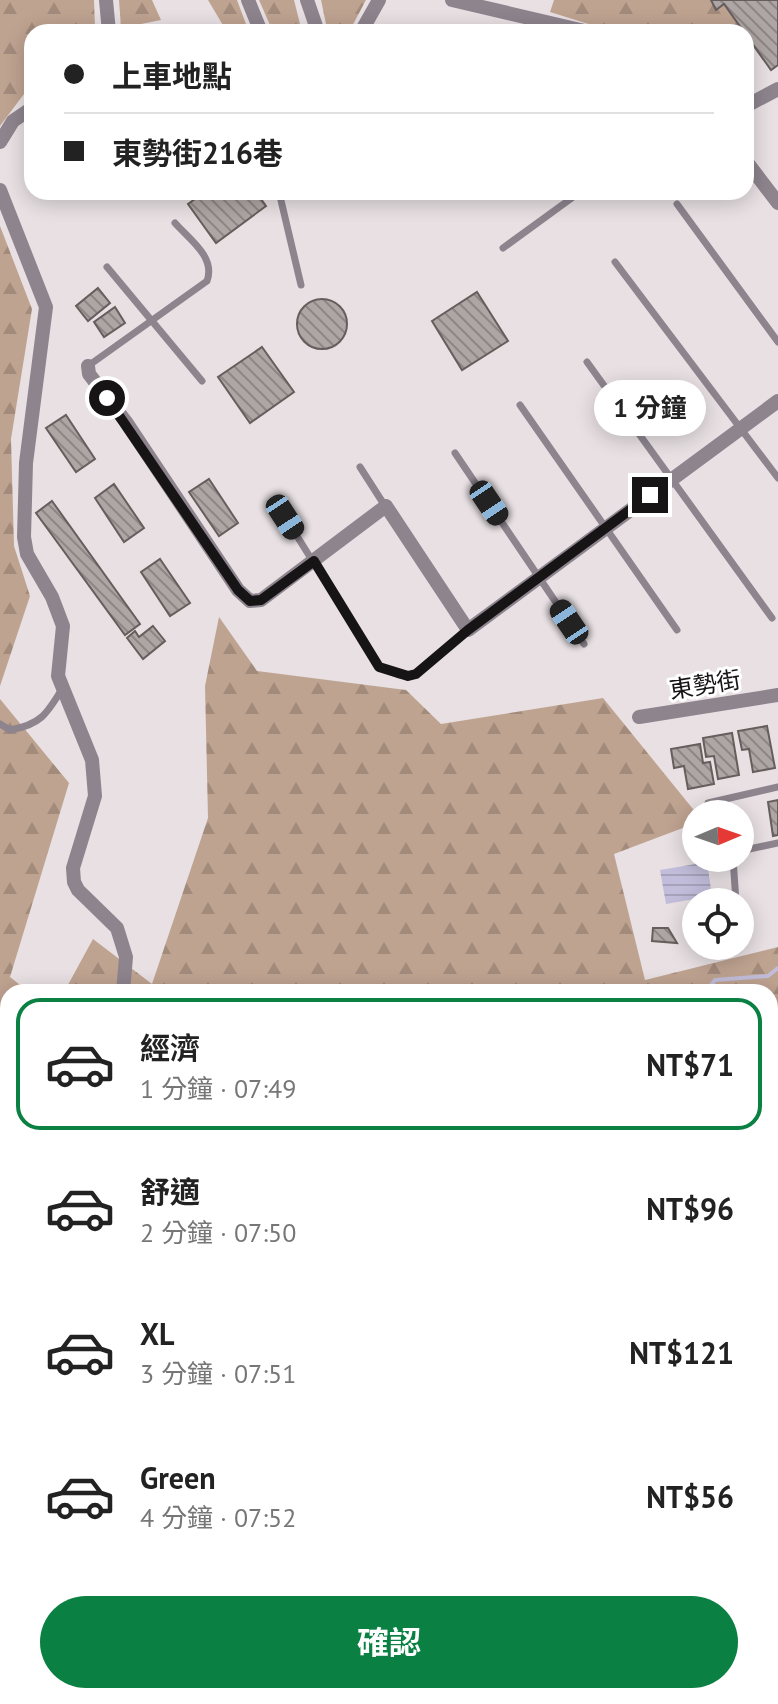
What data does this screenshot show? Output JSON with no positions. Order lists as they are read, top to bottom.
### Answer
{
  "streets": {
    "street": ["東勢街"]
  },
  "north": "right",
  "page": {
    "banner": ["上車地點", "東勢街216巷"],
    "bubble": "1 分鐘",
    "list": [
      {
        "name": "經濟",
        "note": "1 分鐘 · 07:49",
        "value": "NT$71"
      },
      {
        "name": "舒適",
        "note": "2 分鐘 · 07:50",
        "value": "NT$96"
      },
      {
        "name": "XL",
        "note": "3 分鐘 · 07:51",
        "value": "NT$121"
      },
      {
        "name": "Green",
        "note": "4 分鐘 · 07:52",
        "value": "NT$56"
      }
    ],
    "buttons": "確認"
  }
}
